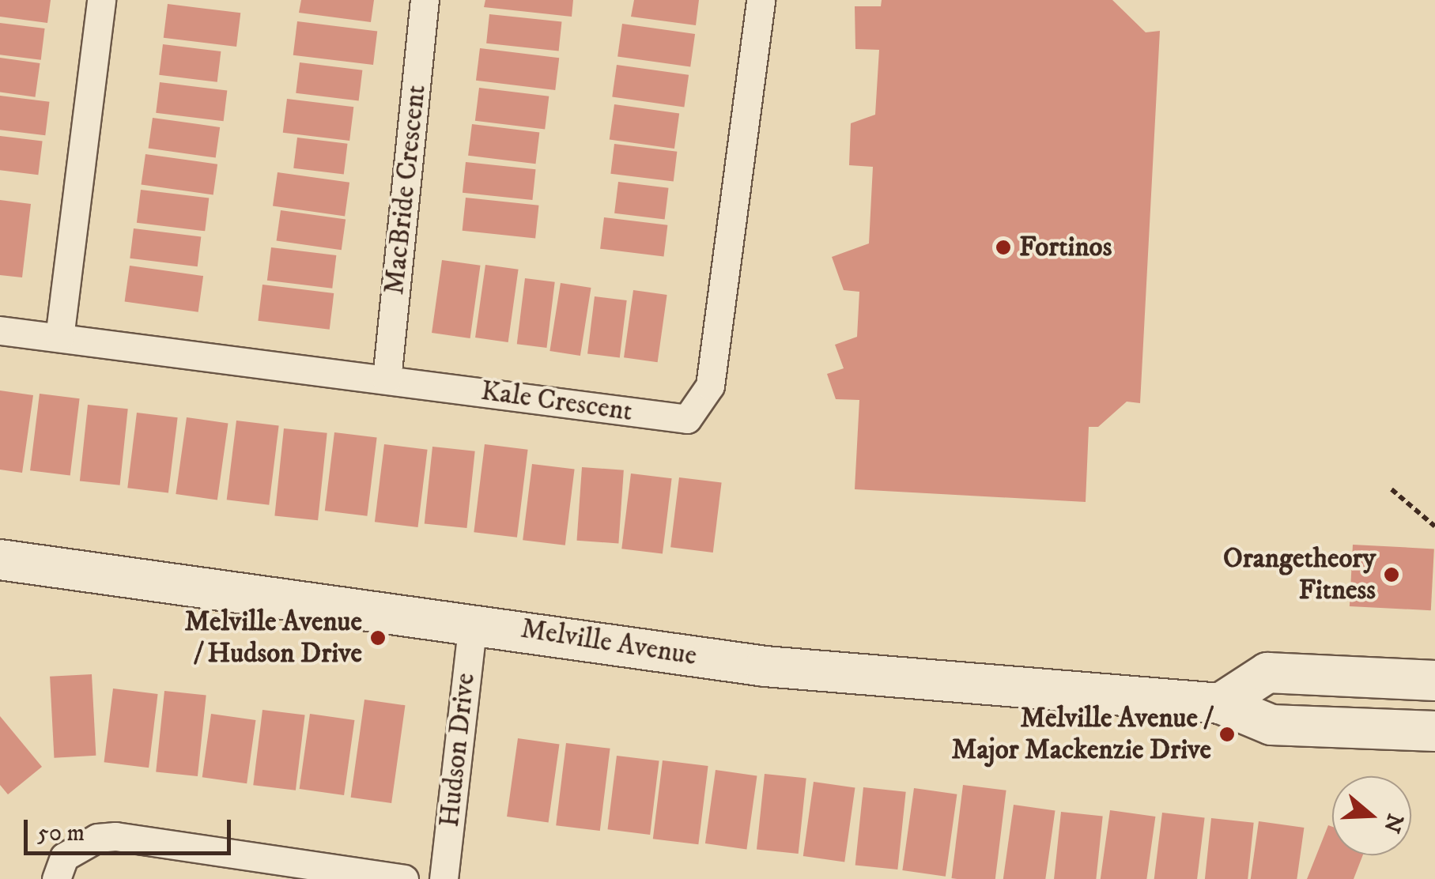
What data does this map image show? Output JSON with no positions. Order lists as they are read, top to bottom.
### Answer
{
  "streets": {
    "street": [
      "MacBride Crescent",
      "Kale Crescent",
      "Melville Avenue",
      "Hudson Drive"
    ]
  },
  "crossings": [
    ["MacBride Crescent", "Kale Crescent"],
    ["Melville Avenue", "Hudson Drive"]
  ],
  "places": [
    "Fortinos",
    "Orangetheory Fitness",
    "Melville Avenue / Hudson Drive",
    "Melville Avenue / Major Mackenzie Drive"
  ],
  "scale_bar": "50 m",
  "north": "right"
}
